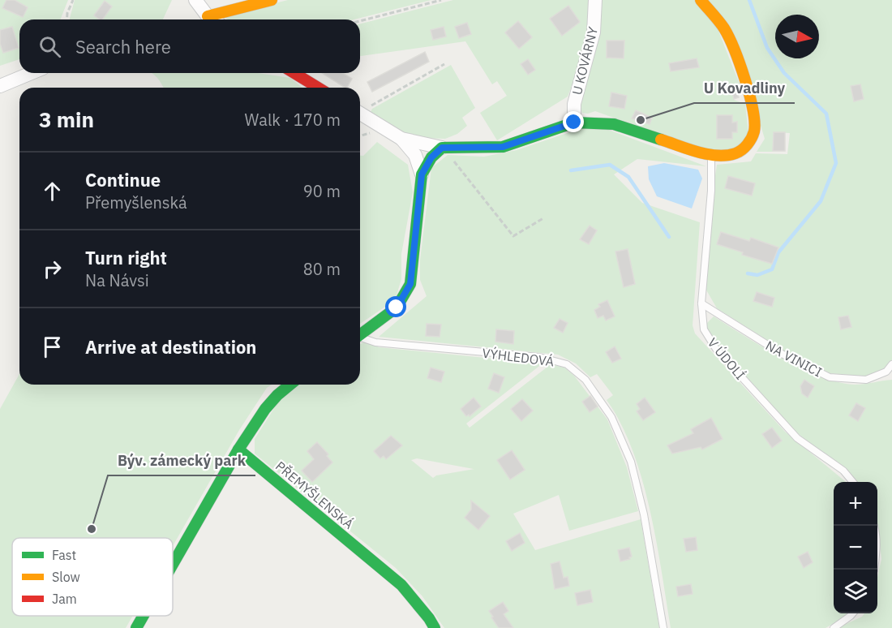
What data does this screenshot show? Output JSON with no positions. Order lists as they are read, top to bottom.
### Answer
{
  "streets": {
    "street": ["U KOVÁRNY", "PŘEMYŠLENSKÁ"],
    "lane": ["VÝHLEDOVÁ", "V ÚDOLÍ", "NA VINICI"]
  },
  "crossings": [
    ["V ÚDOLÍ", "NA VINICI"]
  ],
  "places": ["U Kovadliny", "Býv. zámecký park"],
  "legend": ["Fast", "Slow", "Jam"],
  "north": "right",
  "page": {
    "search": "Search here",
    "heading": ["3 min", "Walk · 170 m"],
    "list": [
      ["Continue", "Přemyšlenská", "90 m"],
      ["Turn right", "Na Návsi", "80 m"],
      "Arrive at destination"
    ],
    "map_buttons": ["+", "−"]
  }
}
